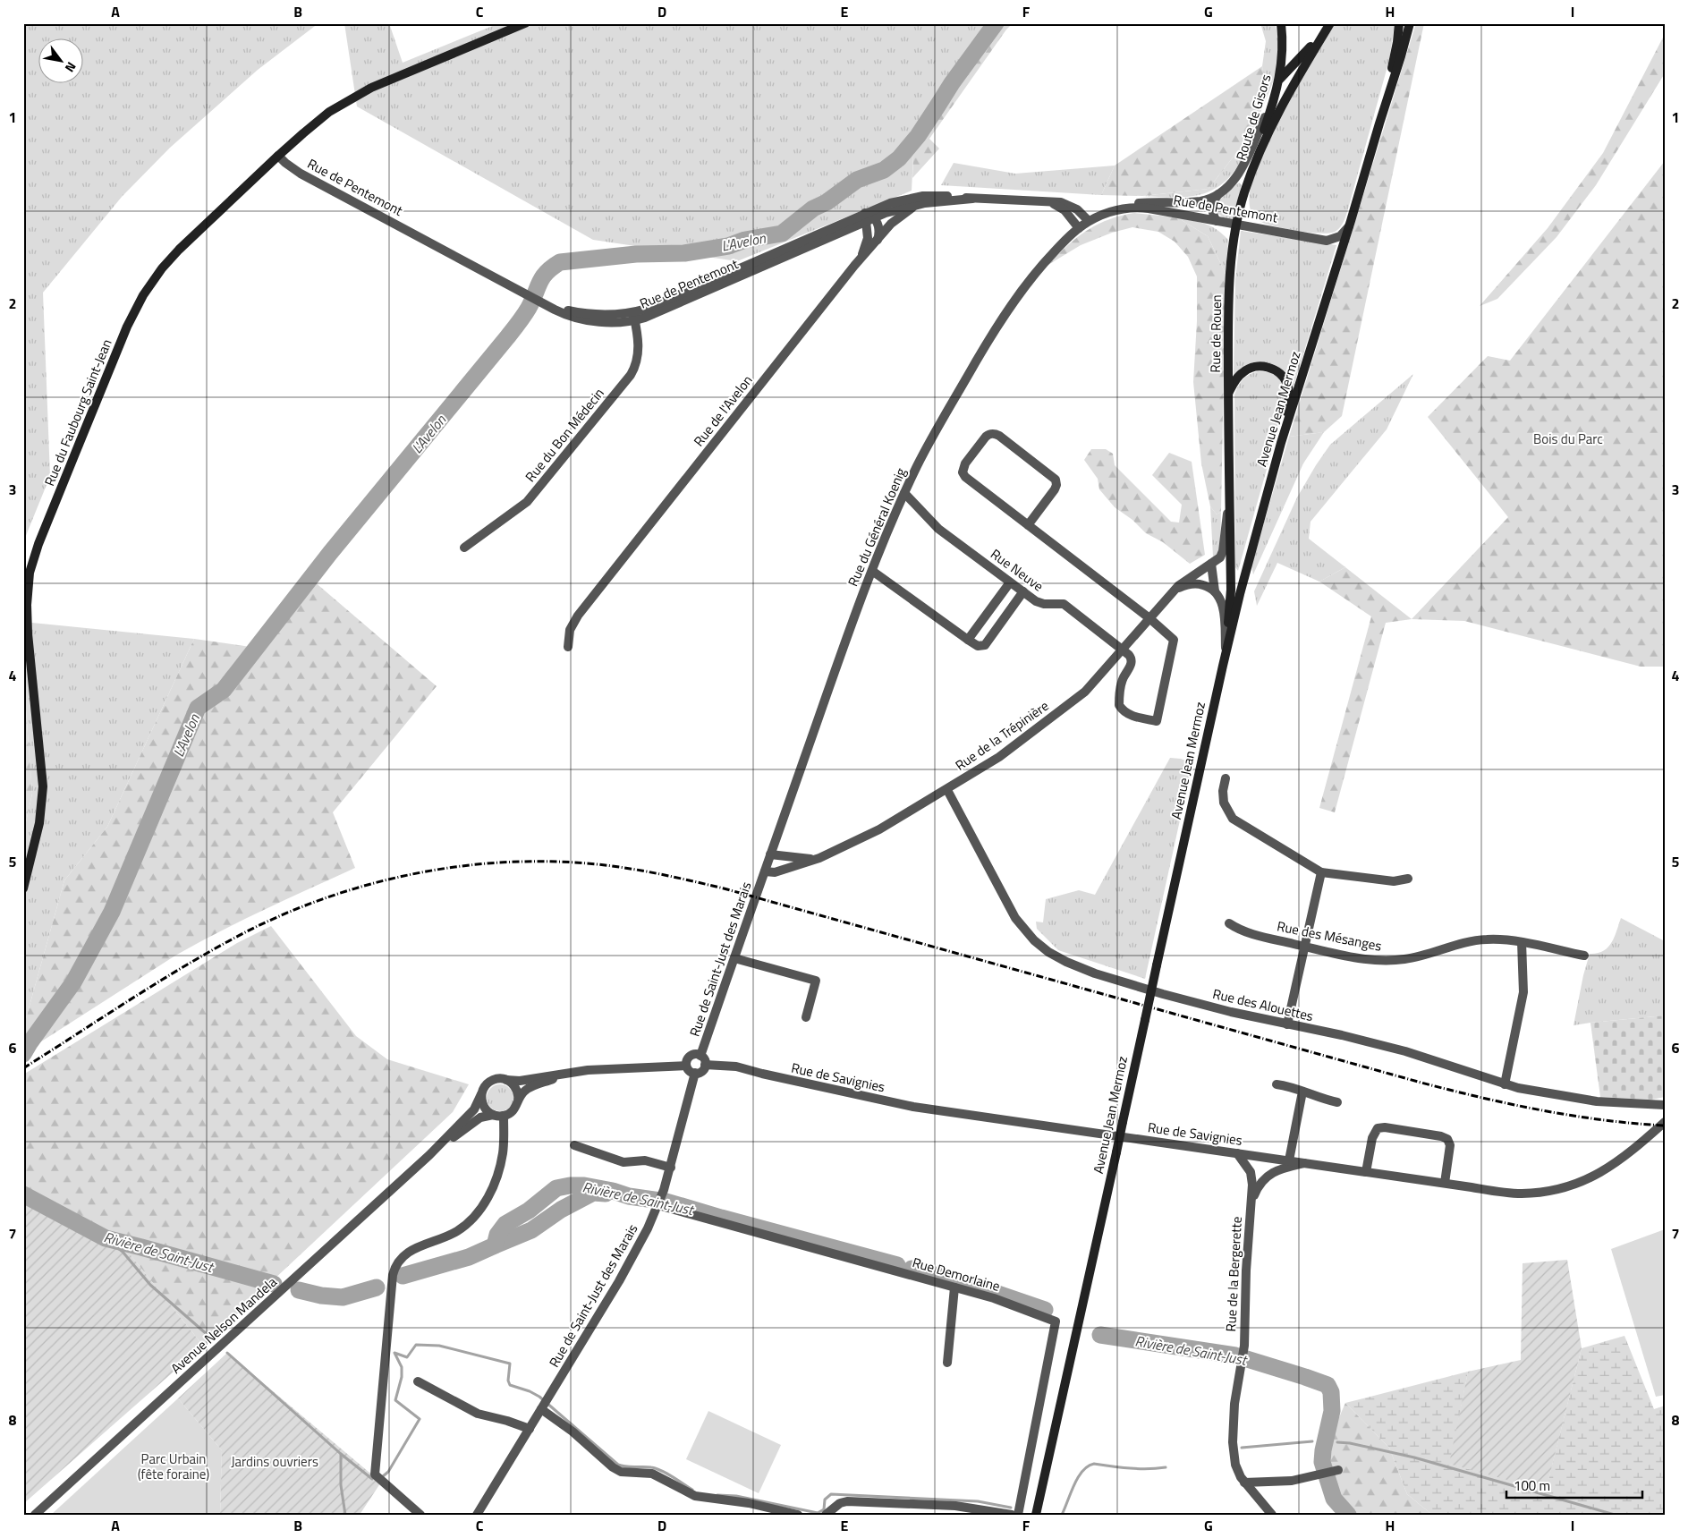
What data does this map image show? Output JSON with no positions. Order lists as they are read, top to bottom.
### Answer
{
  "streets": {
    "main road": [
      "Route de Gisors",
      "Rue de Rouen",
      "Avenue Jean Mermoz",
      "Rue du Faubourg Saint-Jean"
    ],
    "street": [
      "Rue de Pentemont",
      "Rue de l'Avelon",
      "Rue du Bon Médecin",
      "Rue du Général Koenig",
      "Rue Neuve",
      "Rue de la Trépinière",
      "Rue des Mésanges",
      "Rue de Saint-Just des Marais",
      "Rue des Alouettes",
      "Rue de Savignies",
      "Rue Demorlaine",
      "Rue de la Bergerette",
      "Avenue Nelson Mandela"
    ]
  },
  "crossings": [
    ["Route de Gisors", "Rue de Rouen"],
    ["Rue de Pentemont", "Rue de Rouen"],
    ["Rue de Pentemont", "Avenue Jean Mermoz"],
    ["Rue de Pentemont", "Rue de l'Avelon"],
    ["Rue de Pentemont", "Rue du Faubourg Saint-Jean"],
    ["Rue de Pentemont", "Rue du Bon Médecin"],
    ["Rue de Pentemont", "Rue du Général Koenig"],
    ["Rue de Rouen", "Avenue Jean Mermoz"],
    ["Rue de Rouen", "Rue de la Trépinière"],
    ["Rue du Général Koenig", "Rue Neuve"],
    ["Rue du Général Koenig", "Rue de la Trépinière"],
    ["Rue du Général Koenig", "Rue de Saint-Just des Marais"],
    ["Rue Neuve", "Rue de la Trépinière"],
    ["Rue de la Trépinière", "Rue de Saint-Just des Marais"],
    ["Rue de la Trépinière", "Rue des Alouettes"],
    ["Rue de Saint-Just des Marais", "Rue de Savignies"],
    ["Rue de Saint-Just des Marais", "Rue Demorlaine"],
    ["Rue de Savignies", "Rue de la Bergerette"]
  ],
  "water": ["L'Avelon", "Rivière de Saint-Just"],
  "parks": ["Bois du Parc", "Parc Urbain (fête foraine)", "Jardins ouvriers"],
  "scale_bar": "100 m",
  "north": "bottom right",
  "grid": {
    "columns": [
      "A",
      "B",
      "C",
      "D",
      "E",
      "F",
      "G",
      "H",
      "I"
    ],
    "rows": [
      "1",
      "2",
      "3",
      "4",
      "5",
      "6",
      "7",
      "8"
    ]
  }
}
